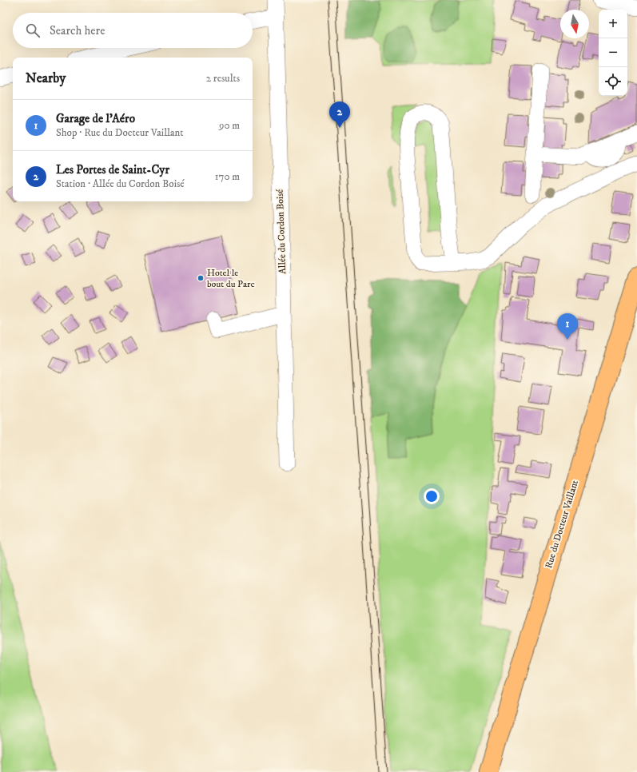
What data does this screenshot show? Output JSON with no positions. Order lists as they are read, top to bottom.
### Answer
{
  "streets": {
    "main road": ["Rue du Docteur Vaillant"],
    "street": ["Allée du Cordon Boisé"]
  },
  "places": ["Hotel le bout du Parc"],
  "north": "bottom",
  "page": {
    "map_buttons": ["+", "−"],
    "search": "Search here",
    "heading": ["Nearby", "2 results"],
    "list": [
      {
        "mark": "1",
        "name": "Garage de l’Aéro",
        "note": "Shop · Rue du Docteur Vaillant",
        "value": "90 m"
      },
      {
        "mark": "2",
        "name": "Les Portes de Saint-Cyr",
        "note": "Station · Allée du Cordon Boisé",
        "value": "170 m"
      }
    ],
    "pins": ["2", "1"]
  }
}
